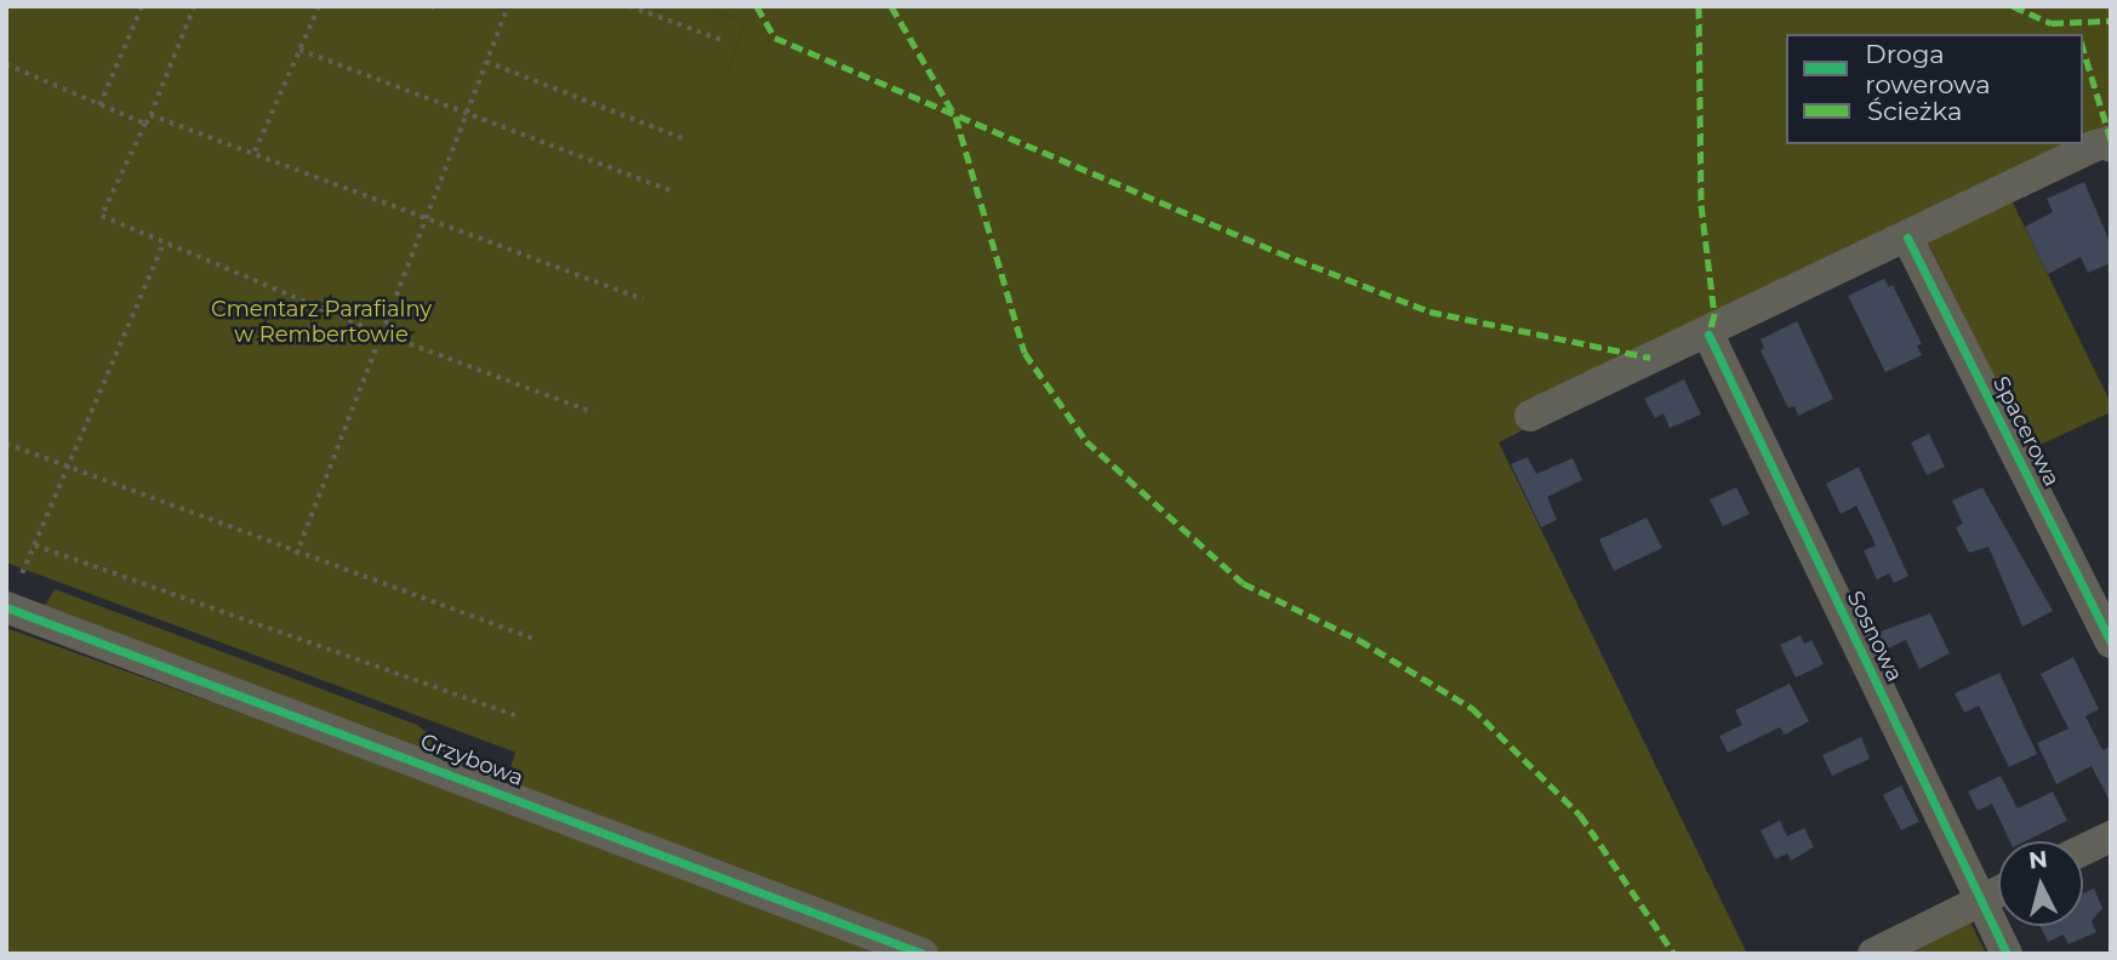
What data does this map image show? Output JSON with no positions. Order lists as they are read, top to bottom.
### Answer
{
  "streets": {
    "street": ["Spacerowa", "Sosnowa", "Grzybowa"]
  },
  "parks": ["Cmentarz Parafialny w Rembertowie"],
  "legend": ["Droga rowerowa", "Ścieżka"],
  "north": "top"
}
